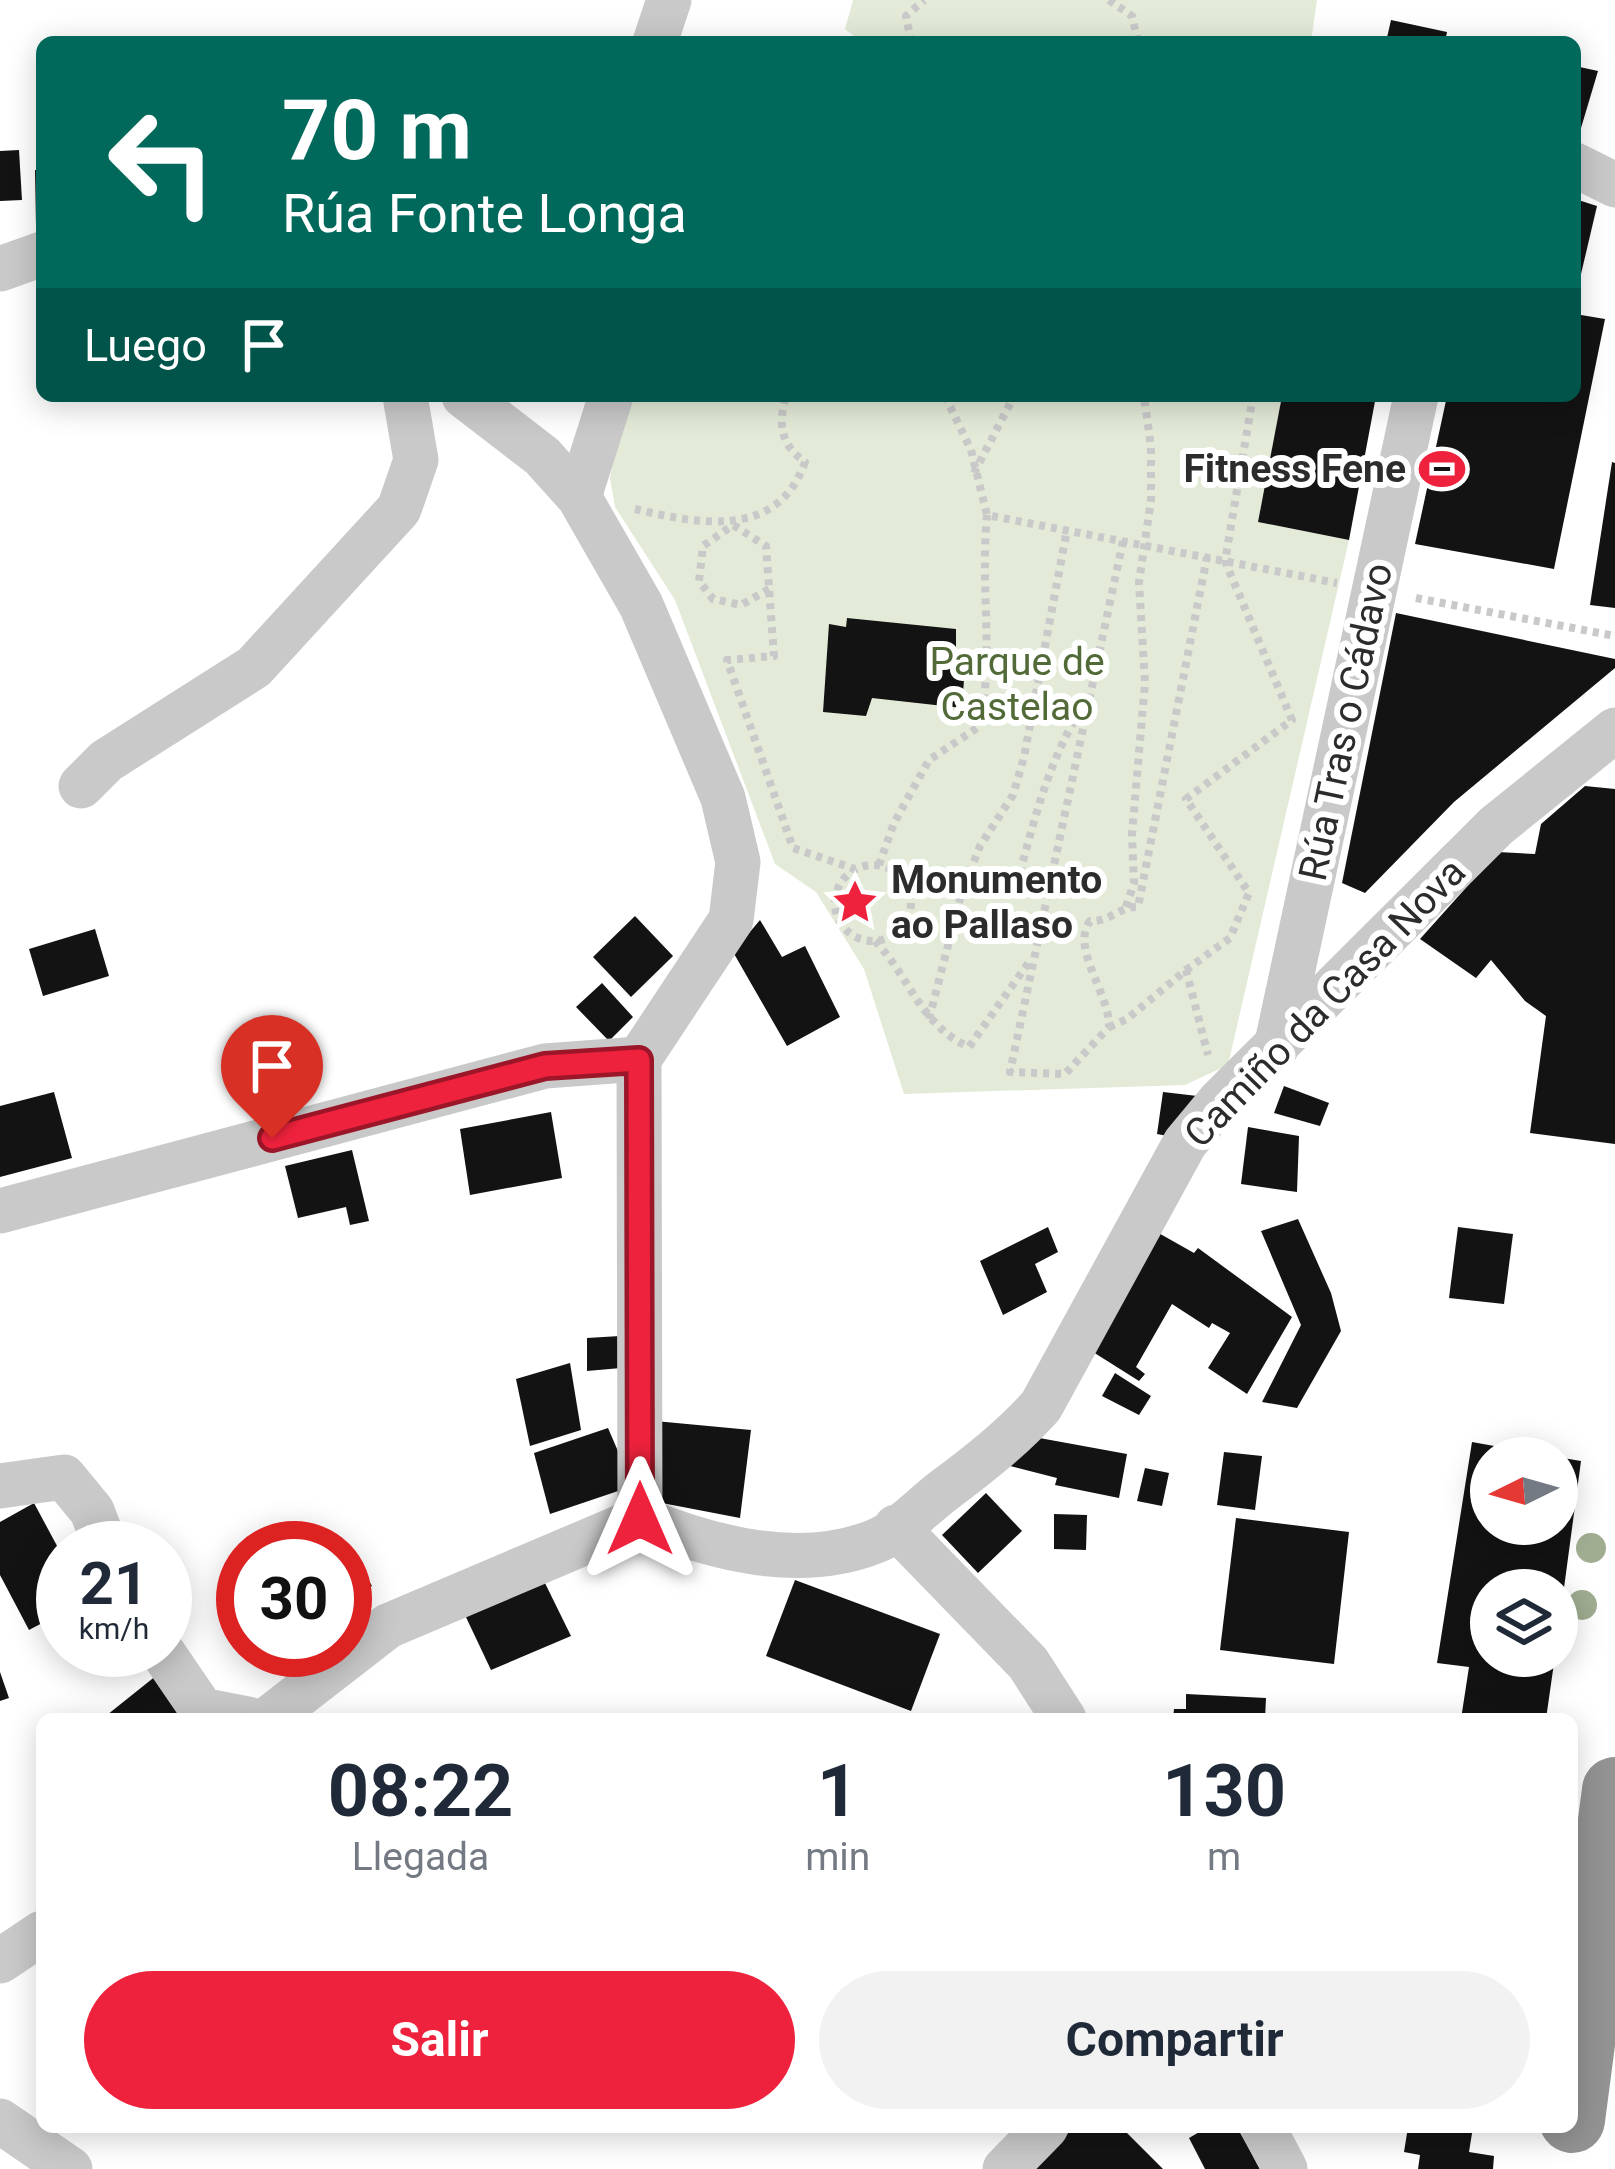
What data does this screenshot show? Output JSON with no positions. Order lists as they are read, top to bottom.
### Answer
{
  "streets": {
    "street": ["Rúa Tras o Cádavo", "Camiño da Casa Nova"]
  },
  "crossings": [
    ["Rúa Tras o Cádavo", "Camiño da Casa Nova"]
  ],
  "parks": ["Parque de Castelao"],
  "places": {
    "sports": ["Fitness Fene"],
    "place": ["Monumento ao Pallaso"]
  },
  "north": "left",
  "page": {
    "turn": ["70 m", "Rúa Fonte Longa"],
    "then": "Luego",
    "speed": "21 km/h",
    "limit": "30",
    "eta": [
      "08:22",
      "Llegada",
      "1",
      "min",
      "130",
      "m"
    ],
    "buttons": ["Salir", "Compartir"]
  }
}
